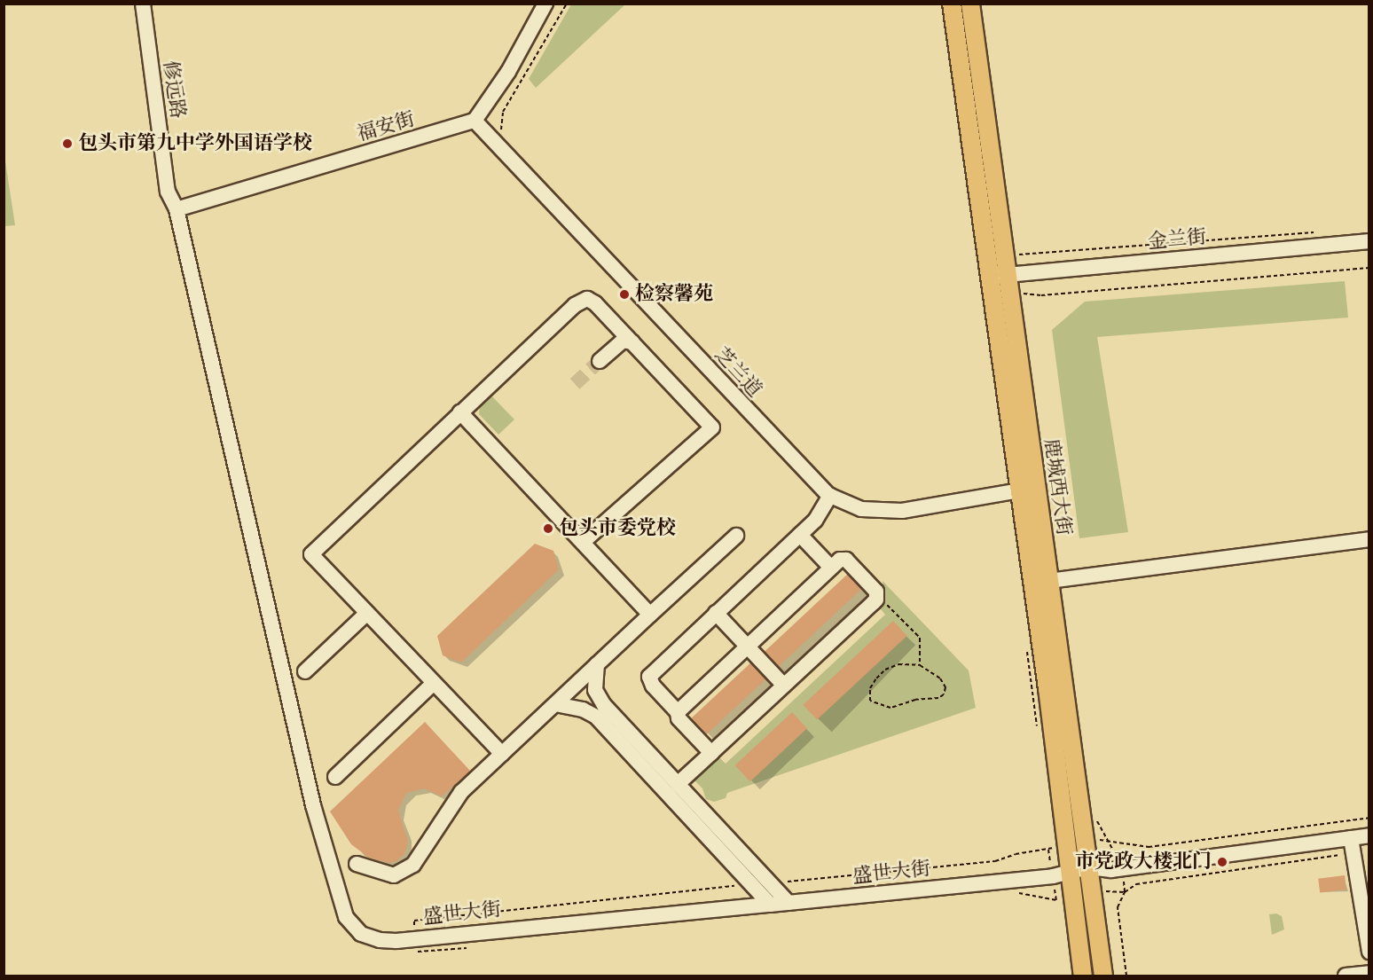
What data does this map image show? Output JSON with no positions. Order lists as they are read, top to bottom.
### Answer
{
  "streets": {
    "main road": ["鹿城西大街"],
    "street": [
      "修远路",
      "福安街",
      "金兰街",
      "芝兰道",
      "盛世大街"
    ]
  },
  "crossings": [
    ["修远路", "福安街"],
    ["修远路", "盛世大街"],
    ["福安街", "芝兰道"],
    ["金兰街", "鹿城西大街"],
    ["芝兰道", "鹿城西大街"],
    ["鹿城西大街", "盛世大街"]
  ],
  "places": [
    "包头市第九中学外国语学校",
    "检察馨苑",
    "包头市委党校",
    "市党政大楼北门"
  ]
}
